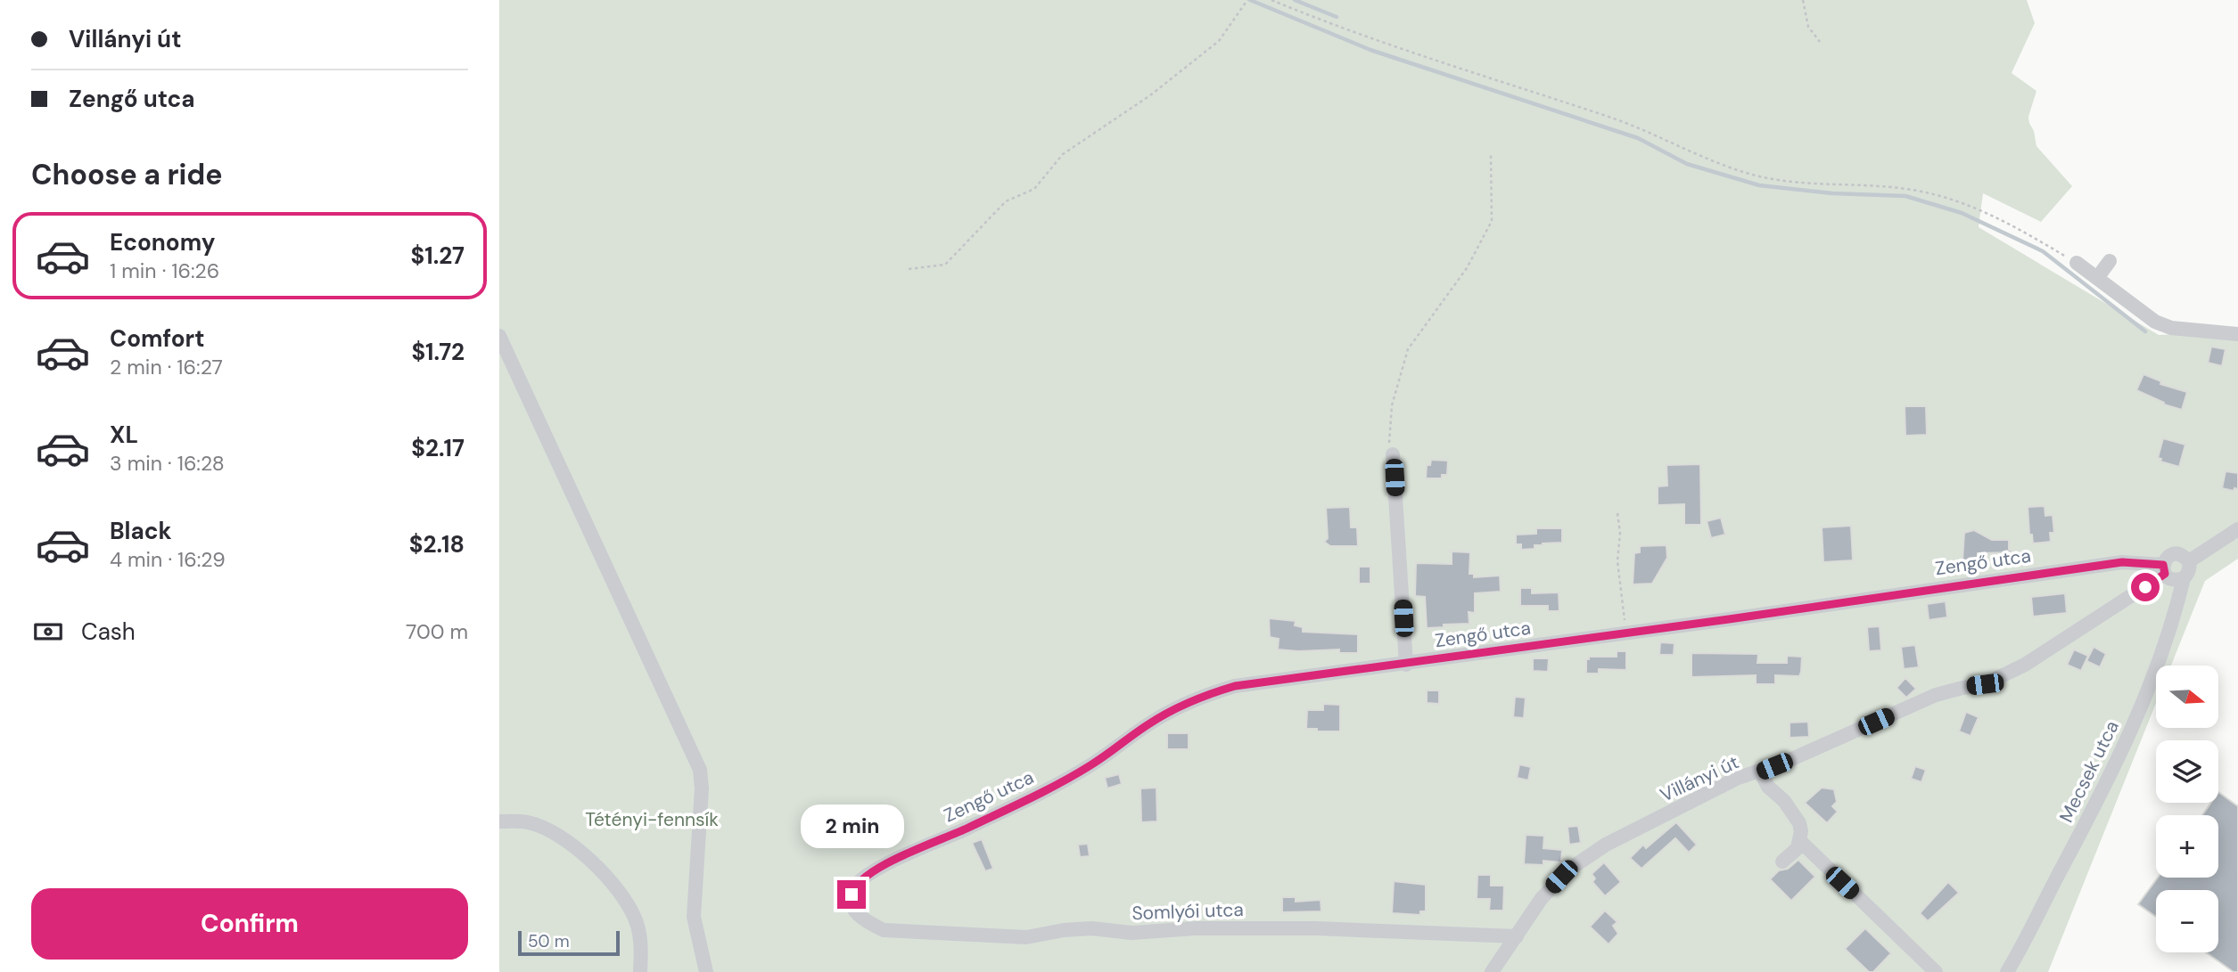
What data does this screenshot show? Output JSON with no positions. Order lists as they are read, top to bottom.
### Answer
{
  "streets": {
    "street": [
      "Zengő utca",
      "Mecsek utca",
      "Villányi út",
      "Somlyói utca"
    ]
  },
  "crossings": [
    ["Zengő utca", "Mecsek utca"],
    ["Zengő utca", "Villányi út"],
    ["Zengő utca", "Somlyói utca"],
    ["Mecsek utca", "Villányi út"],
    ["Villányi út", "Somlyói utca"]
  ],
  "parks": ["Tétényi-fennsík"],
  "scale_bar": "50 m",
  "north": "right",
  "page": {
    "banner": ["Villányi út", "Zengő utca"],
    "heading": "Choose a ride",
    "list": [
      {
        "name": "Economy",
        "note": "1 min · 16:26",
        "value": "$1.27"
      },
      {
        "name": "Comfort",
        "note": "2 min · 16:27",
        "value": "$1.72"
      },
      {
        "name": "XL",
        "note": "3 min · 16:28",
        "value": "$2.17"
      },
      {
        "name": "Black",
        "note": "4 min · 16:29",
        "value": "$2.18"
      }
    ],
    "pay": ["Cash", "700 m"],
    "map_buttons": ["+", "−"],
    "bubble": "2 min",
    "buttons": "Confirm",
    "scale": "50 m"
  }
}
